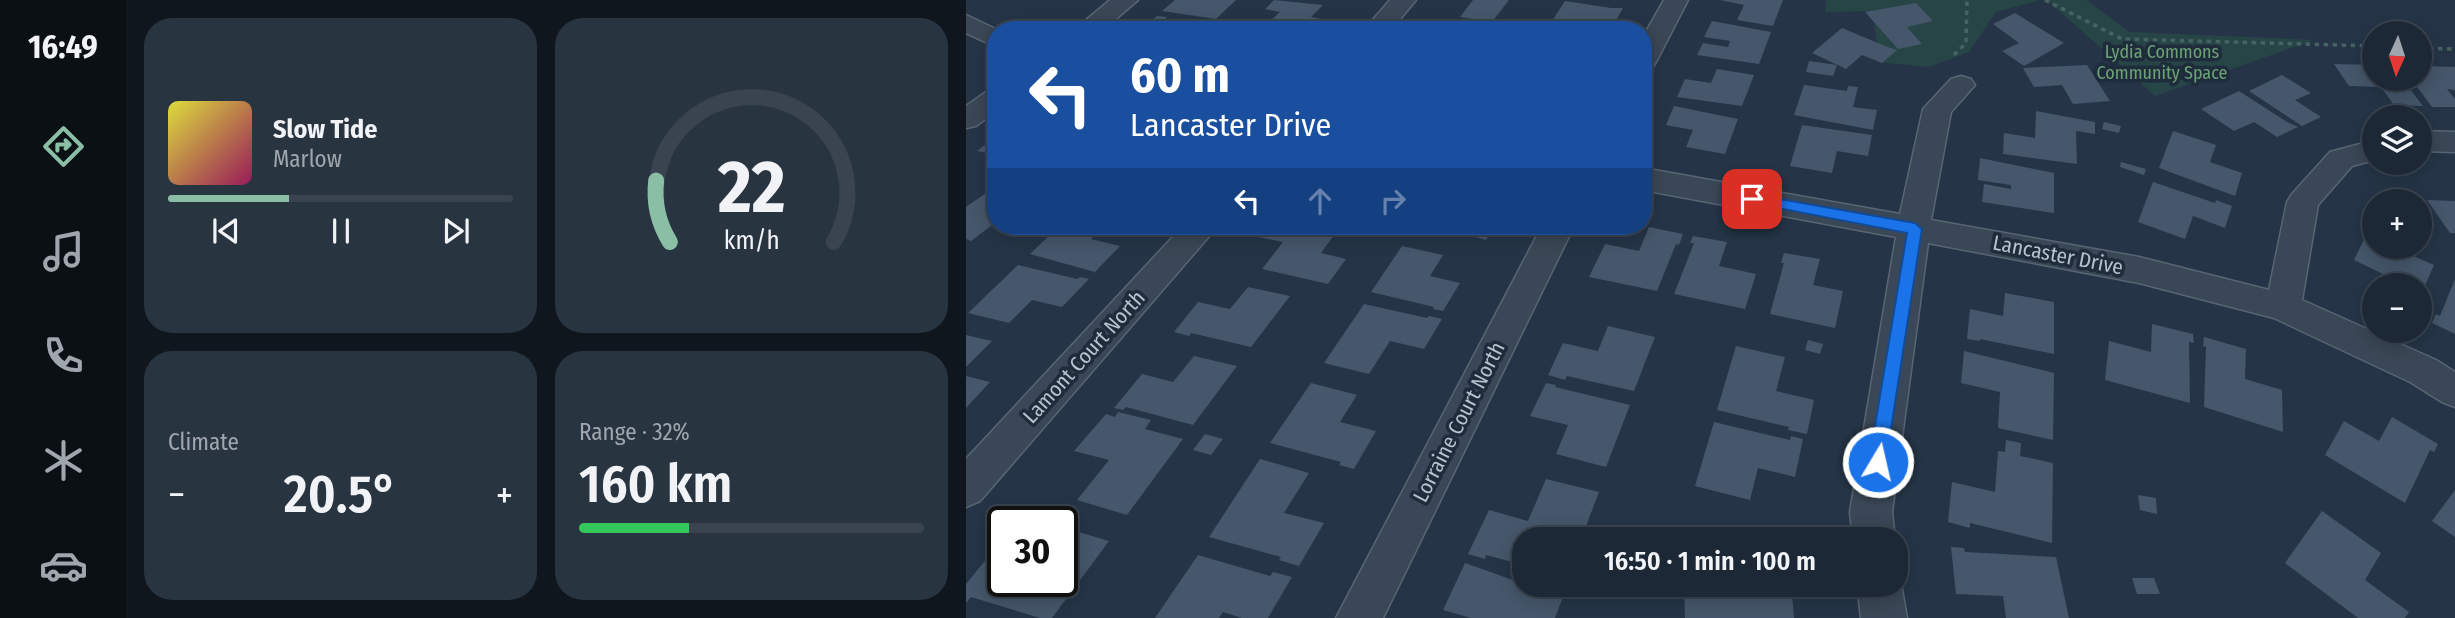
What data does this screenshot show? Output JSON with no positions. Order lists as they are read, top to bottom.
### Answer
{
  "streets": {
    "street": ["Lancaster Drive", "Lamont Court North", "Lorraine Court North"]
  },
  "parks": ["Lydia Commons Community Space"],
  "north": "bottom",
  "page": {
    "tabs": "16:49",
    "map_buttons": ["+", "−"],
    "turn": ["60 m", "Lancaster Drive"],
    "song": ["Slow Tide", "Marlow"],
    "tile": [
      "Climate",
      ["Range · 32%", "160 km"]
    ],
    "heat": ["−", "20.5°", "+"],
    "limit": "30",
    "trip": "16:50 · 1 min · 100 m",
    "gauge": ["22", "km/h"]
  }
}
